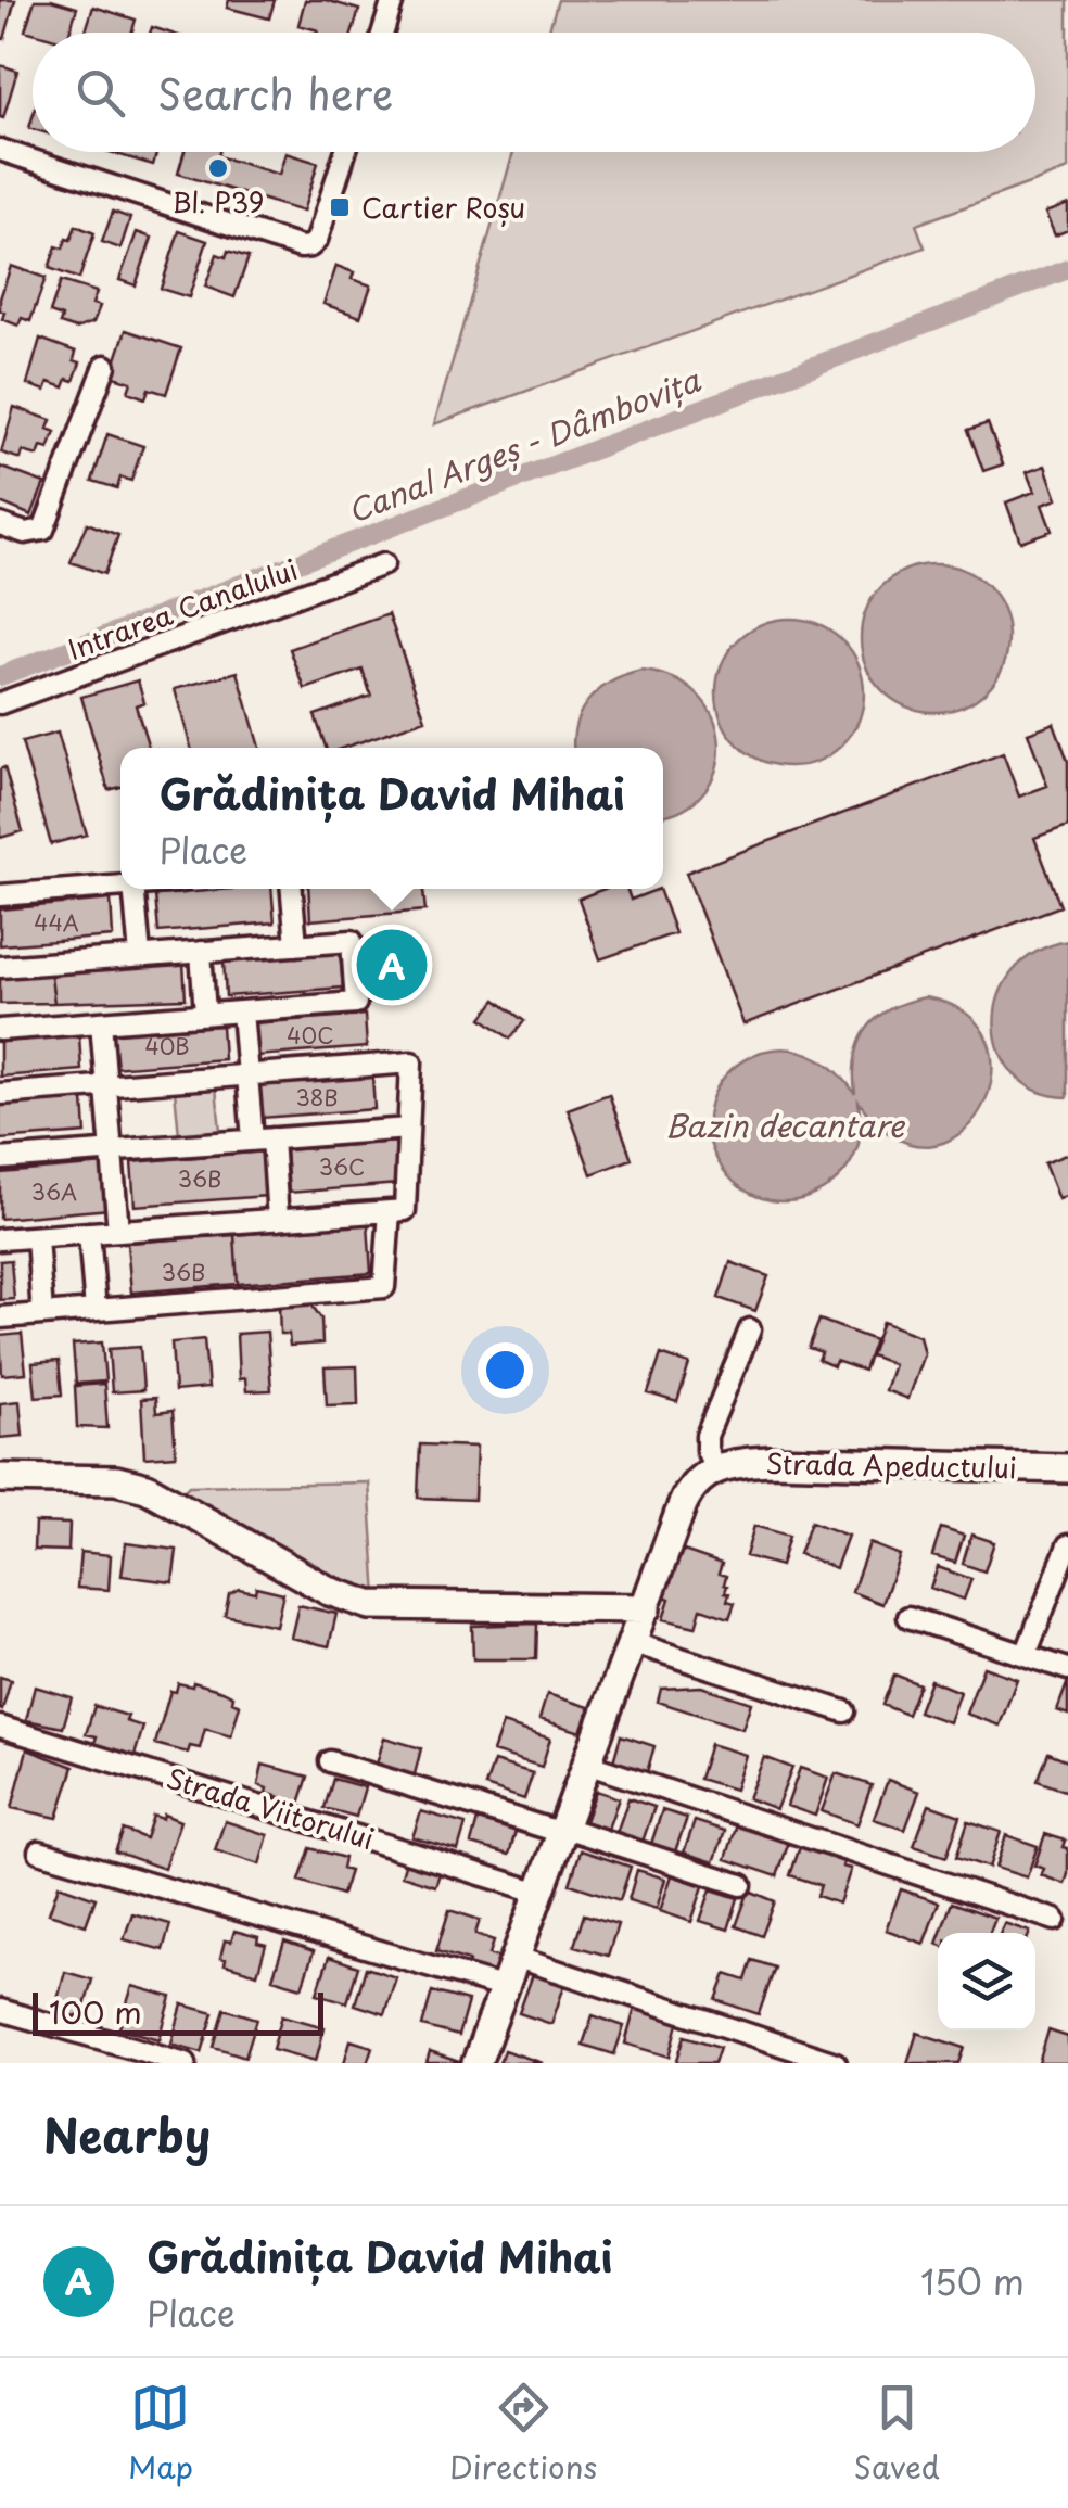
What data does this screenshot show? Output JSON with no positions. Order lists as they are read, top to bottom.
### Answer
{
  "streets": {
    "street": ["Intrarea Canalului", "Strada Apeductului", "Strada Viitorului"]
  },
  "water": ["Canal Argeș - Dâmbovița", "Bazin decantare"],
  "places": {
    "other": ["Bl. P39"],
    "transit": ["Cartier Roșu"]
  },
  "house_numbers": [
    "44A",
    "40C",
    "40B",
    "38B",
    "36C",
    "36B",
    "36A",
    "36B"
  ],
  "scale_bar": "100 m",
  "page": {
    "search": "Search here",
    "popup": ["Grădinița David Mihai", "Place"],
    "pins": "A",
    "scale": "100 m",
    "heading": "Nearby",
    "list": [
      {
        "mark": "A",
        "name": "Grădinița David Mihai",
        "note": "Place",
        "value": "150 m"
      }
    ],
    "nav": ["Map", "Directions", "Saved"]
  }
}
